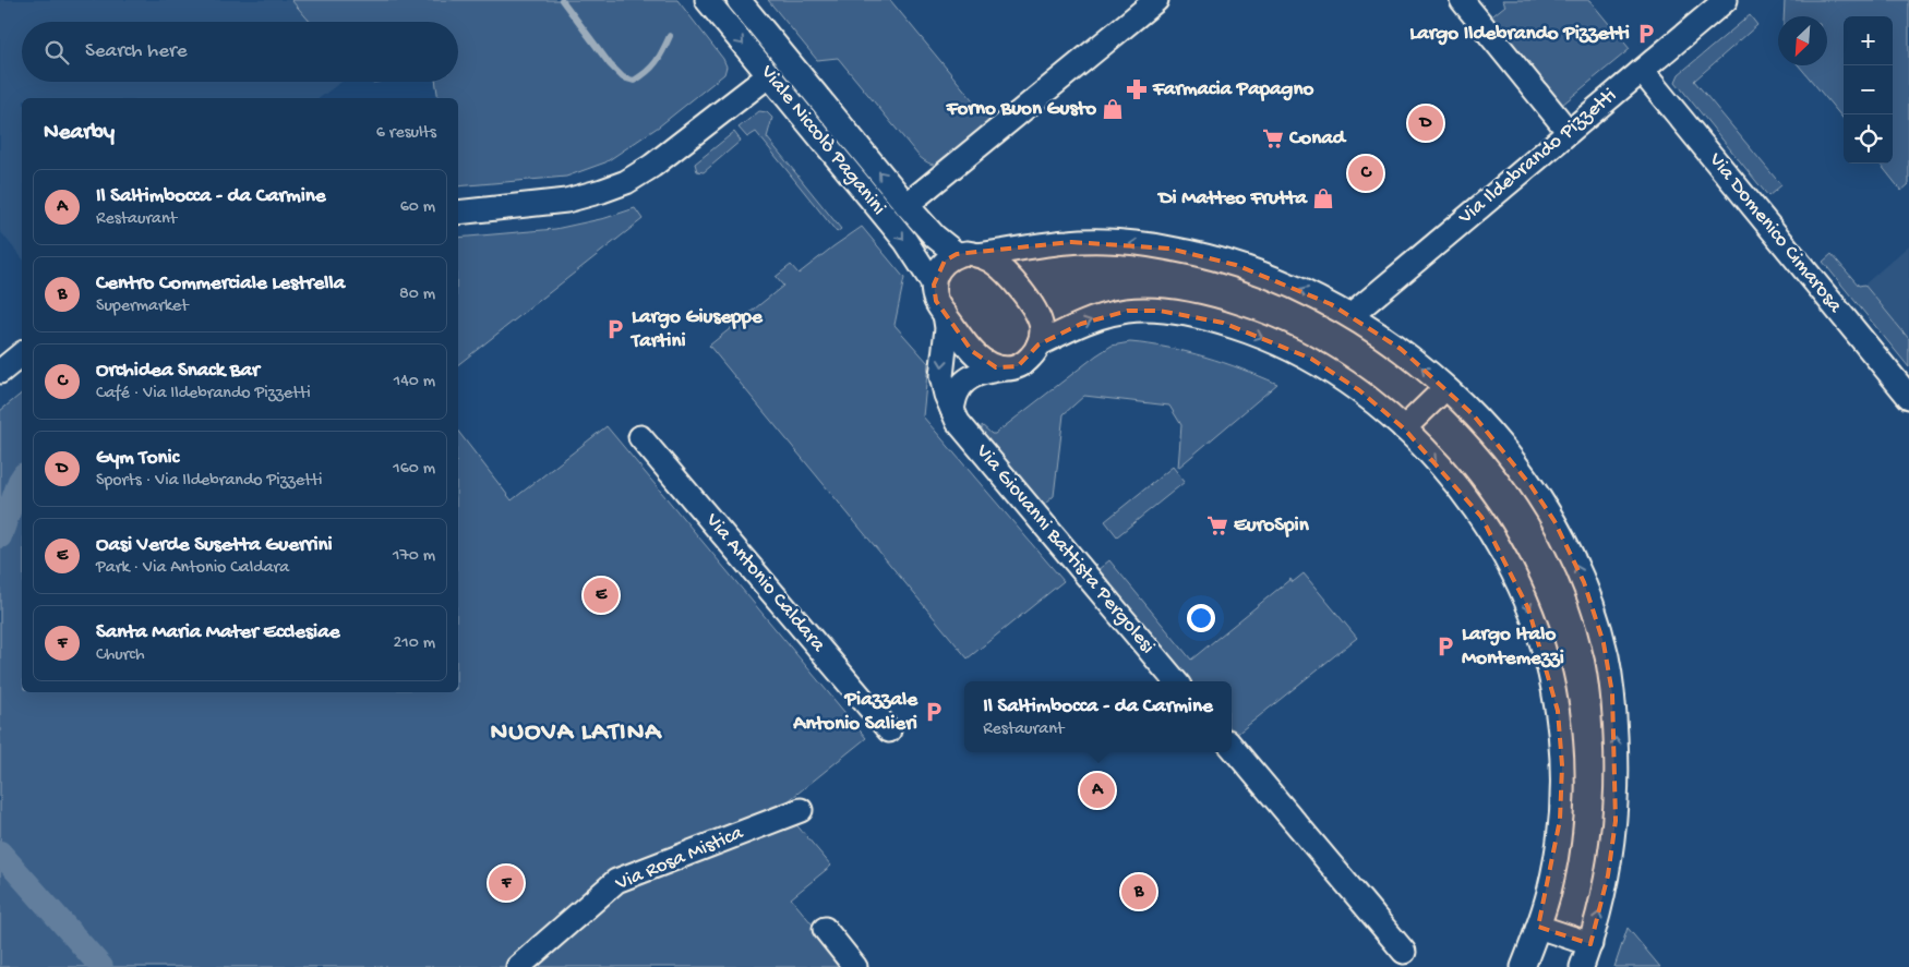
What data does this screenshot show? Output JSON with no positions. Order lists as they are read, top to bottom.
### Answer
{
  "streets": {
    "street": [
      "Viale Niccolò Paganini",
      "Via Ildebrando Pizzetti",
      "Via Domenico Cimarosa",
      "Via Giovanni Battista Pergolesi",
      "Via Antonio Caldara",
      "Via Rosa Mistica"
    ]
  },
  "crossings": [
    ["Viale Niccolò Paganini", "Via Giovanni Battista Pergolesi"],
    ["Via Ildebrando Pizzetti", "Via Domenico Cimarosa"]
  ],
  "districts": ["NUOVA LATINA"],
  "places": {
    "parking": [
      "Largo Ildebrando Pizzetti",
      "Largo Giuseppe Tartini",
      "Largo Italo Montemezzi",
      "Piazzale Antonio Salieri"
    ],
    "pharmacy": ["Farmacia Papagno"],
    "shop": ["Forno Buon Gusto", "Di Matteo Frutta"],
    "supermarket": ["Conad", "EuroSpin"]
  },
  "north": "bottom left",
  "page": {
    "map_buttons": ["+", "−"],
    "search": "Search here",
    "heading": ["Nearby", "6 results"],
    "pins": [
      "D",
      "C",
      "E",
      "A",
      "F",
      "B"
    ],
    "list": [
      {
        "mark": "A",
        "name": "Il Saltimbocca - da Carmine",
        "note": "Restaurant",
        "value": "60 m"
      },
      {
        "mark": "B",
        "name": "Centro Commerciale Lestrella",
        "note": "Supermarket",
        "value": "80 m"
      },
      {
        "mark": "C",
        "name": "Orchidea Snack Bar",
        "note": "Café · Via Ildebrando Pizzetti",
        "value": "140 m"
      },
      {
        "mark": "D",
        "name": "Gym Tonic",
        "note": "Sports · Via Ildebrando Pizzetti",
        "value": "160 m"
      },
      {
        "mark": "E",
        "name": "Oasi Verde Susetta Guerrini",
        "note": "Park · Via Antonio Caldara",
        "value": "170 m"
      },
      {
        "mark": "F",
        "name": "Santa Maria Mater Ecclesiae",
        "note": "Church",
        "value": "210 m"
      }
    ],
    "popup": ["Il Saltimbocca - da Carmine", "Restaurant"]
  }
}
